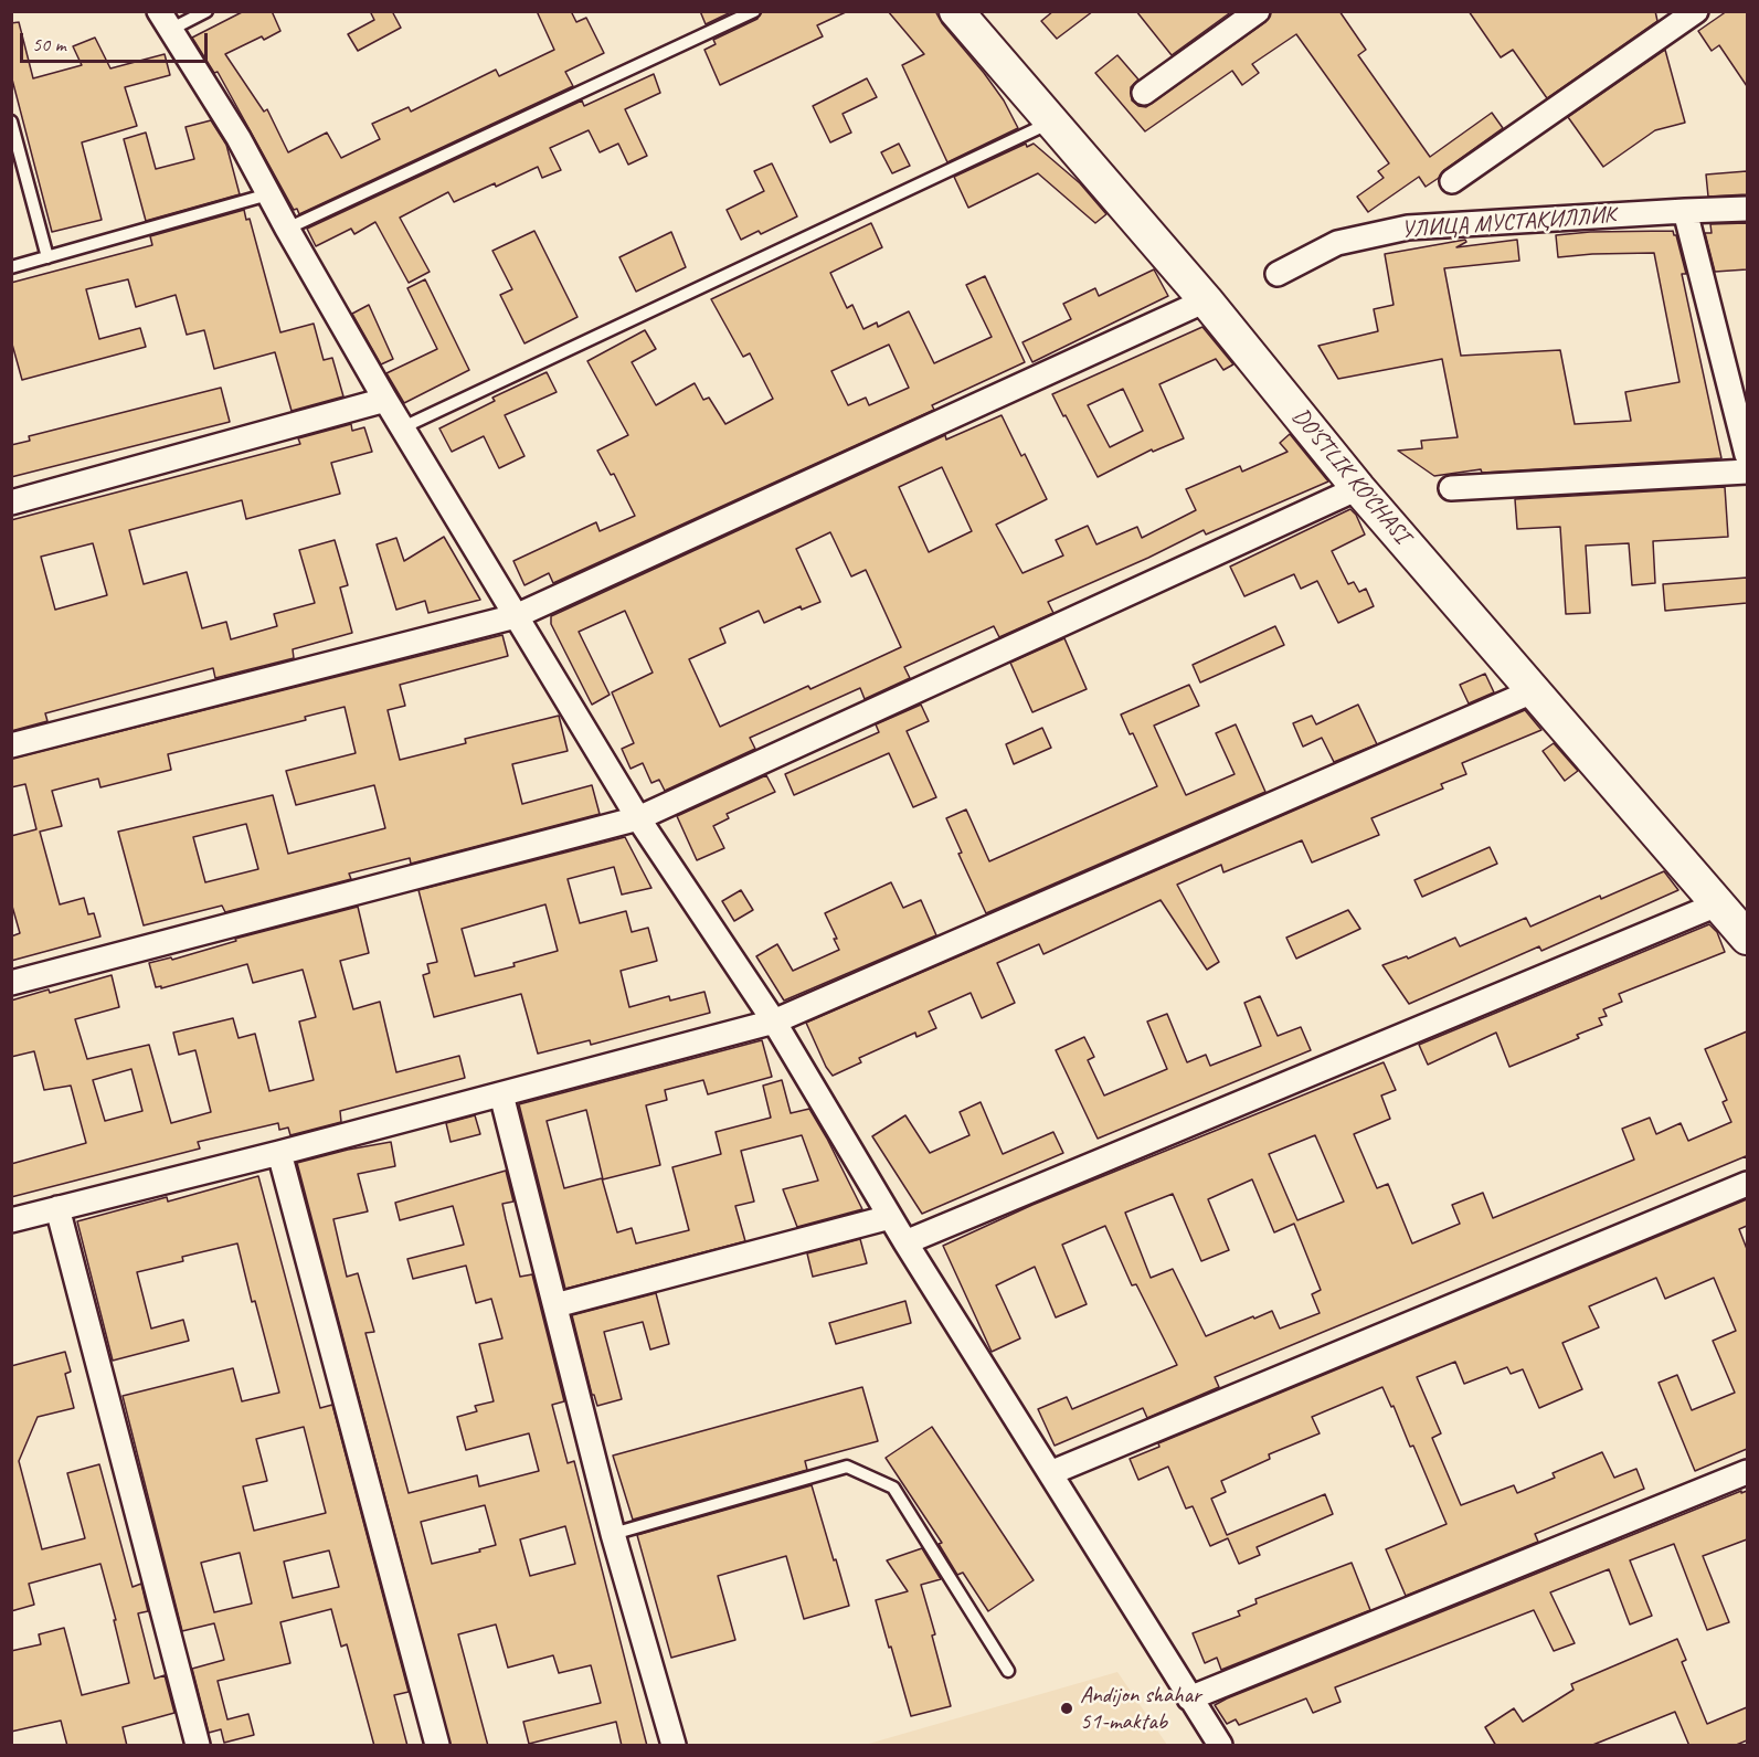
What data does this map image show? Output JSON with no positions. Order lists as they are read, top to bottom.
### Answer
{
  "streets": {
    "street": ["УЛИЦА МУСТАҚИЛЛИК", "DO'STLIK KO'CHASI"]
  },
  "places": ["Andijon shahar 51-maktab"],
  "scale_bar": "50 m"
}
